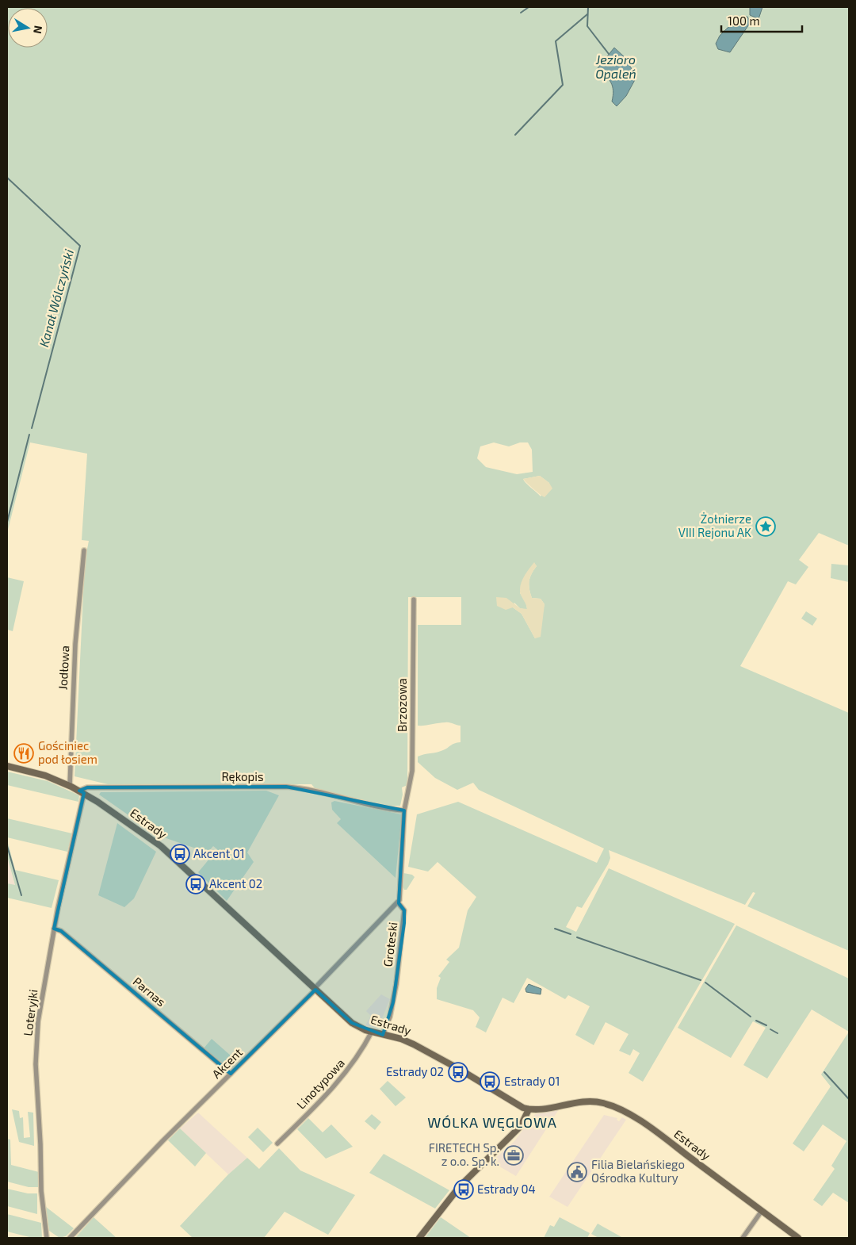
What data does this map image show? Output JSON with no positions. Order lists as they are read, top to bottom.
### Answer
{
  "streets": {
    "main road": ["Estrady"],
    "street": [
      "Jodłowa",
      "Brzozowa",
      "Rękopis",
      "Groteski",
      "Parnas",
      "Loteryjki",
      "Akcent",
      "Linotypowa"
    ]
  },
  "crossings": [
    ["Jodłowa", "Estrady"],
    ["Brzozowa", "Rękopis"],
    ["Brzozowa", "Groteski"],
    ["Rękopis", "Estrady"],
    ["Rękopis", "Groteski"],
    ["Rękopis", "Loteryjki"],
    ["Estrady", "Groteski"],
    ["Estrady", "Loteryjki"],
    ["Estrady", "Akcent"],
    ["Estrady", "Linotypowa"],
    ["Groteski", "Akcent"],
    ["Parnas", "Loteryjki"],
    ["Parnas", "Akcent"]
  ],
  "districts": ["WÓLKA WĘGLOWA"],
  "water": ["Jezioro Opaleń", "Kanał Wólczyński"],
  "places": {
    "place": ["Żołnierze VIII Rejonu AK"],
    "restaurant": ["Gościniec pod łosiem"],
    "bus stop": [
      "Akcent 01",
      "Akcent 02",
      "Estrady 02",
      "Estrady 01",
      "Estrady 04"
    ],
    "office": ["FIRETECH Sp. z o.o. Sp. k."],
    "public building": ["Filia Bielańskiego Ośrodka Kultury"]
  },
  "scale_bar": "100 m",
  "north": "right"
}
